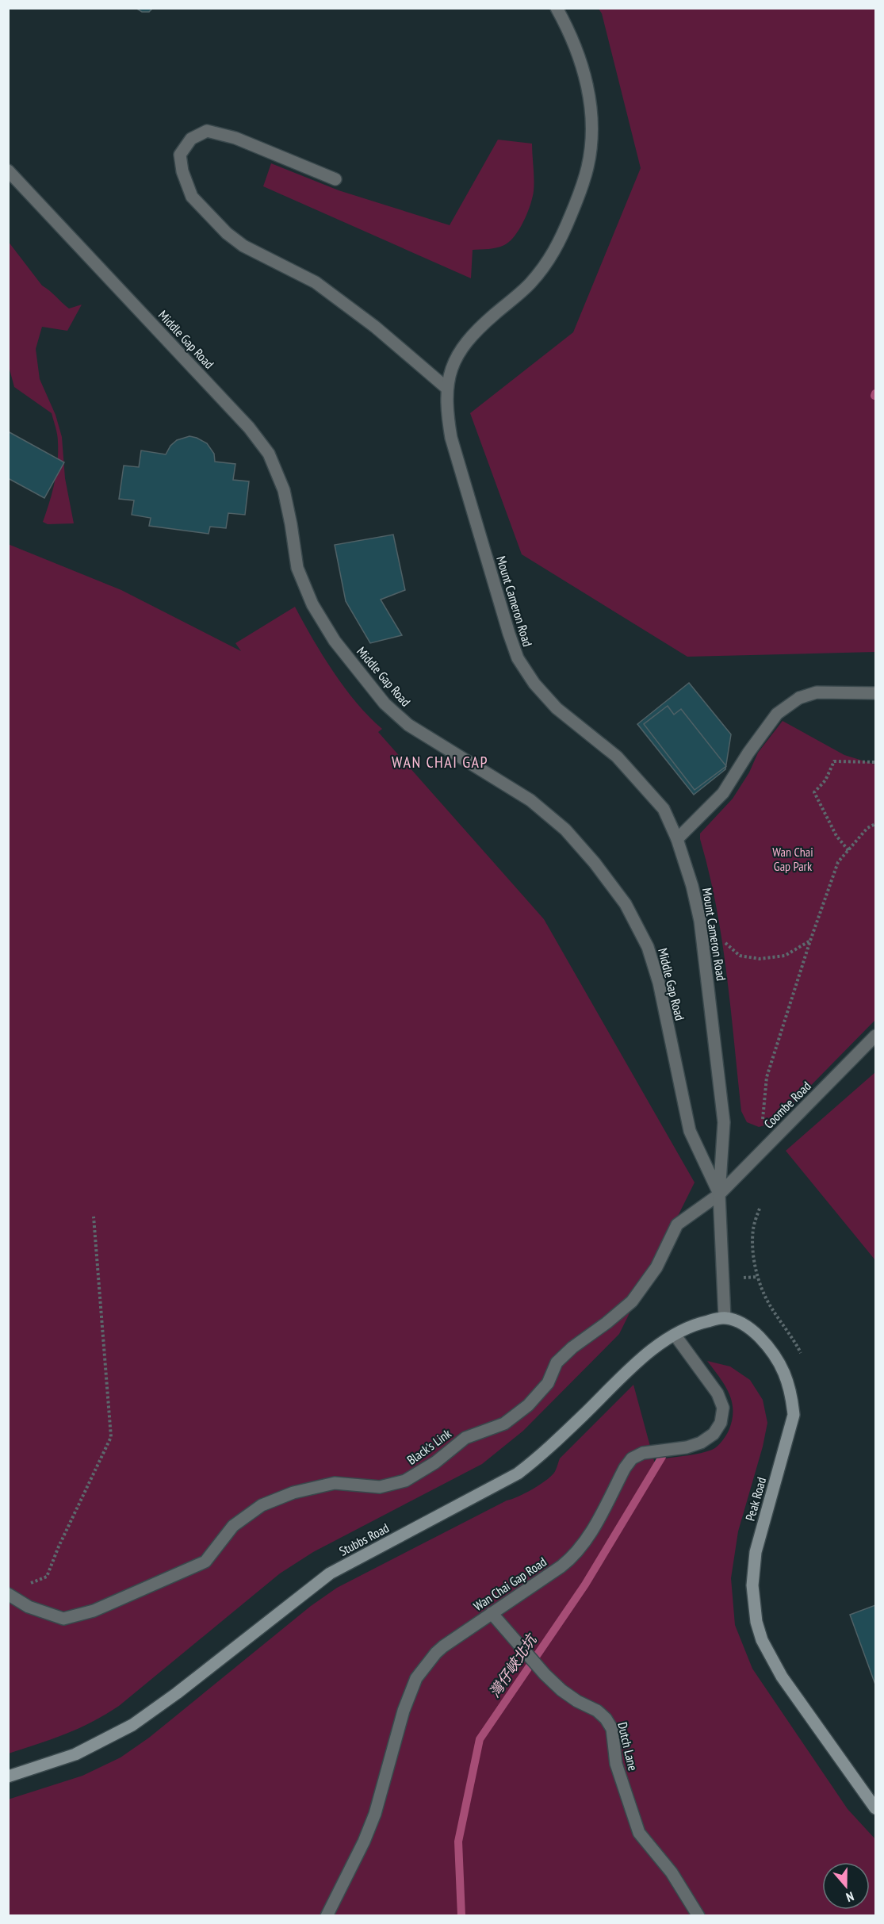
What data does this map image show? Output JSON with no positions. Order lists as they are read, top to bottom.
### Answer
{
  "streets": {
    "main road": ["Peak Road", "Stubbs Road"],
    "street": [
      "Middle Gap Road",
      "Mount Cameron Road",
      "Coombe Road",
      "Black's Link",
      "Wan Chai Gap Road",
      "Dutch Lane"
    ]
  },
  "crossings": [
    ["Middle Gap Road", "Mount Cameron Road"],
    ["Middle Gap Road", "Coombe Road"],
    ["Middle Gap Road", "Black's Link"],
    ["Mount Cameron Road", "Coombe Road"],
    ["Mount Cameron Road", "Black's Link"],
    ["Coombe Road", "Black's Link"],
    ["Peak Road", "Stubbs Road"],
    ["Stubbs Road", "Wan Chai Gap Road"],
    ["Wan Chai Gap Road", "Dutch Lane"]
  ],
  "districts": ["WAN CHAI GAP"],
  "water": ["灣仔峽北坑"],
  "parks": ["Wan Chai Gap Park"],
  "north": "bottom"
}
